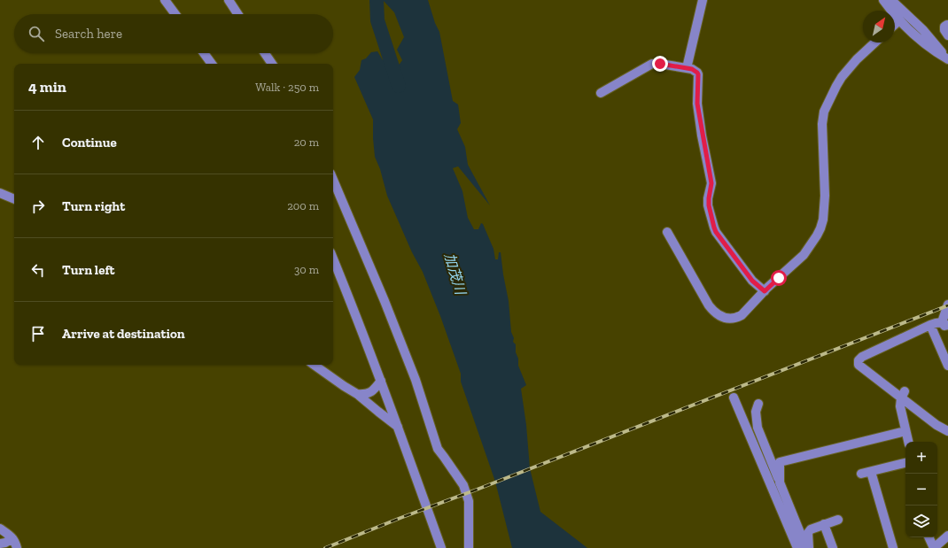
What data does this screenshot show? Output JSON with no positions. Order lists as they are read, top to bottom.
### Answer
{
  "water": ["加茂川"],
  "north": "top right",
  "page": {
    "search": "Search here",
    "heading": ["4 min", "Walk · 250 m"],
    "list": [
      ["Continue", "20 m"],
      ["Turn right", "200 m"],
      ["Turn left", "30 m"],
      "Arrive at destination"
    ],
    "map_buttons": ["+", "−"]
  }
}
